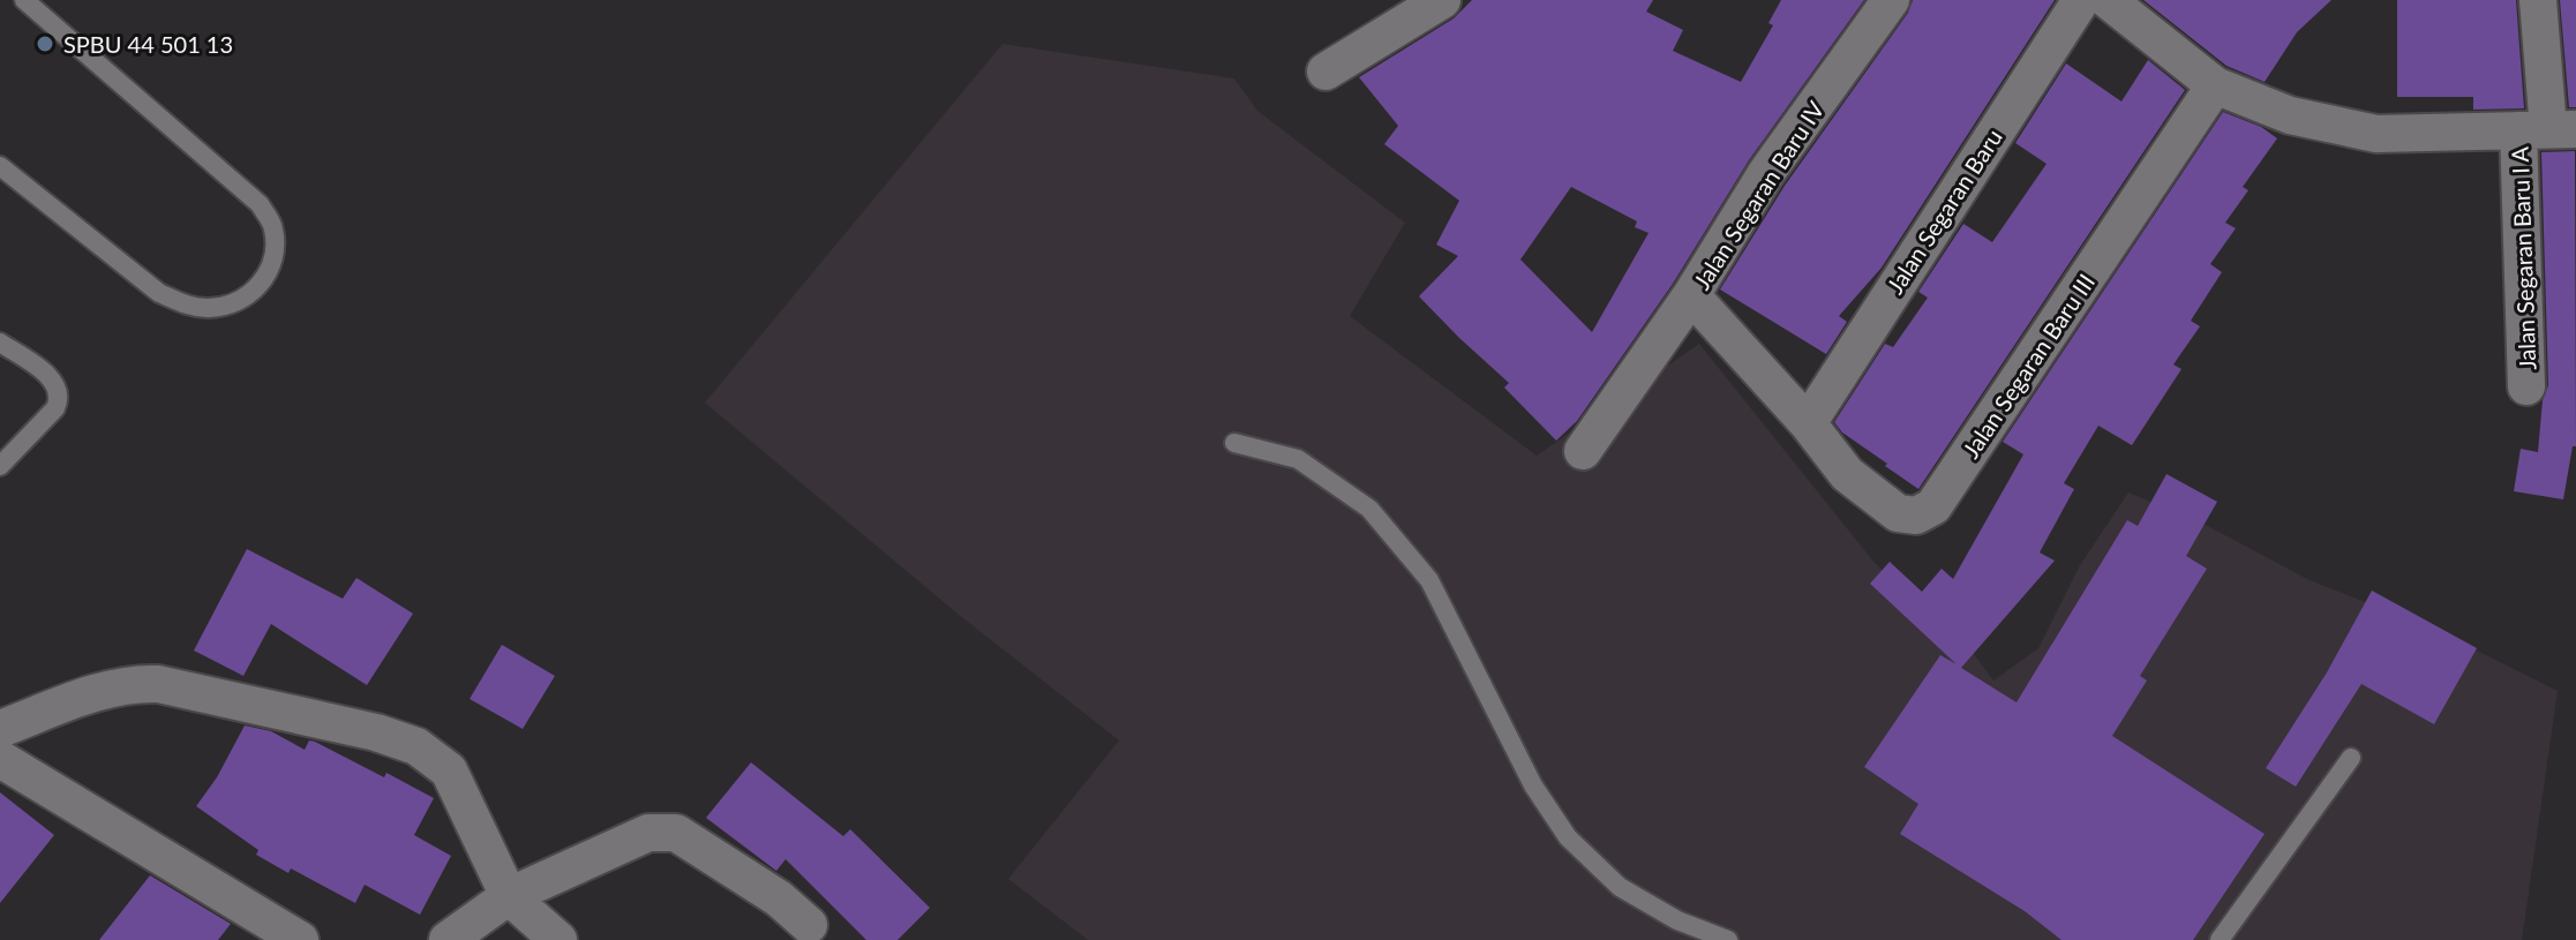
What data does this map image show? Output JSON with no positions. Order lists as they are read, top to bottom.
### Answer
{
  "streets": {
    "street": [
      "Jalan Segaran Baru IV",
      "Jalan Segaran Baru",
      "Jalan Segaran Baru I A",
      "Jalan Segaran Baru III"
    ]
  },
  "crossings": [
    ["Jalan Segaran Baru IV", "Jalan Segaran Baru"],
    ["Jalan Segaran Baru IV", "Jalan Segaran Baru III"],
    ["Jalan Segaran Baru", "Jalan Segaran Baru III"]
  ],
  "places": ["SPBU 44 501 13"]
}
